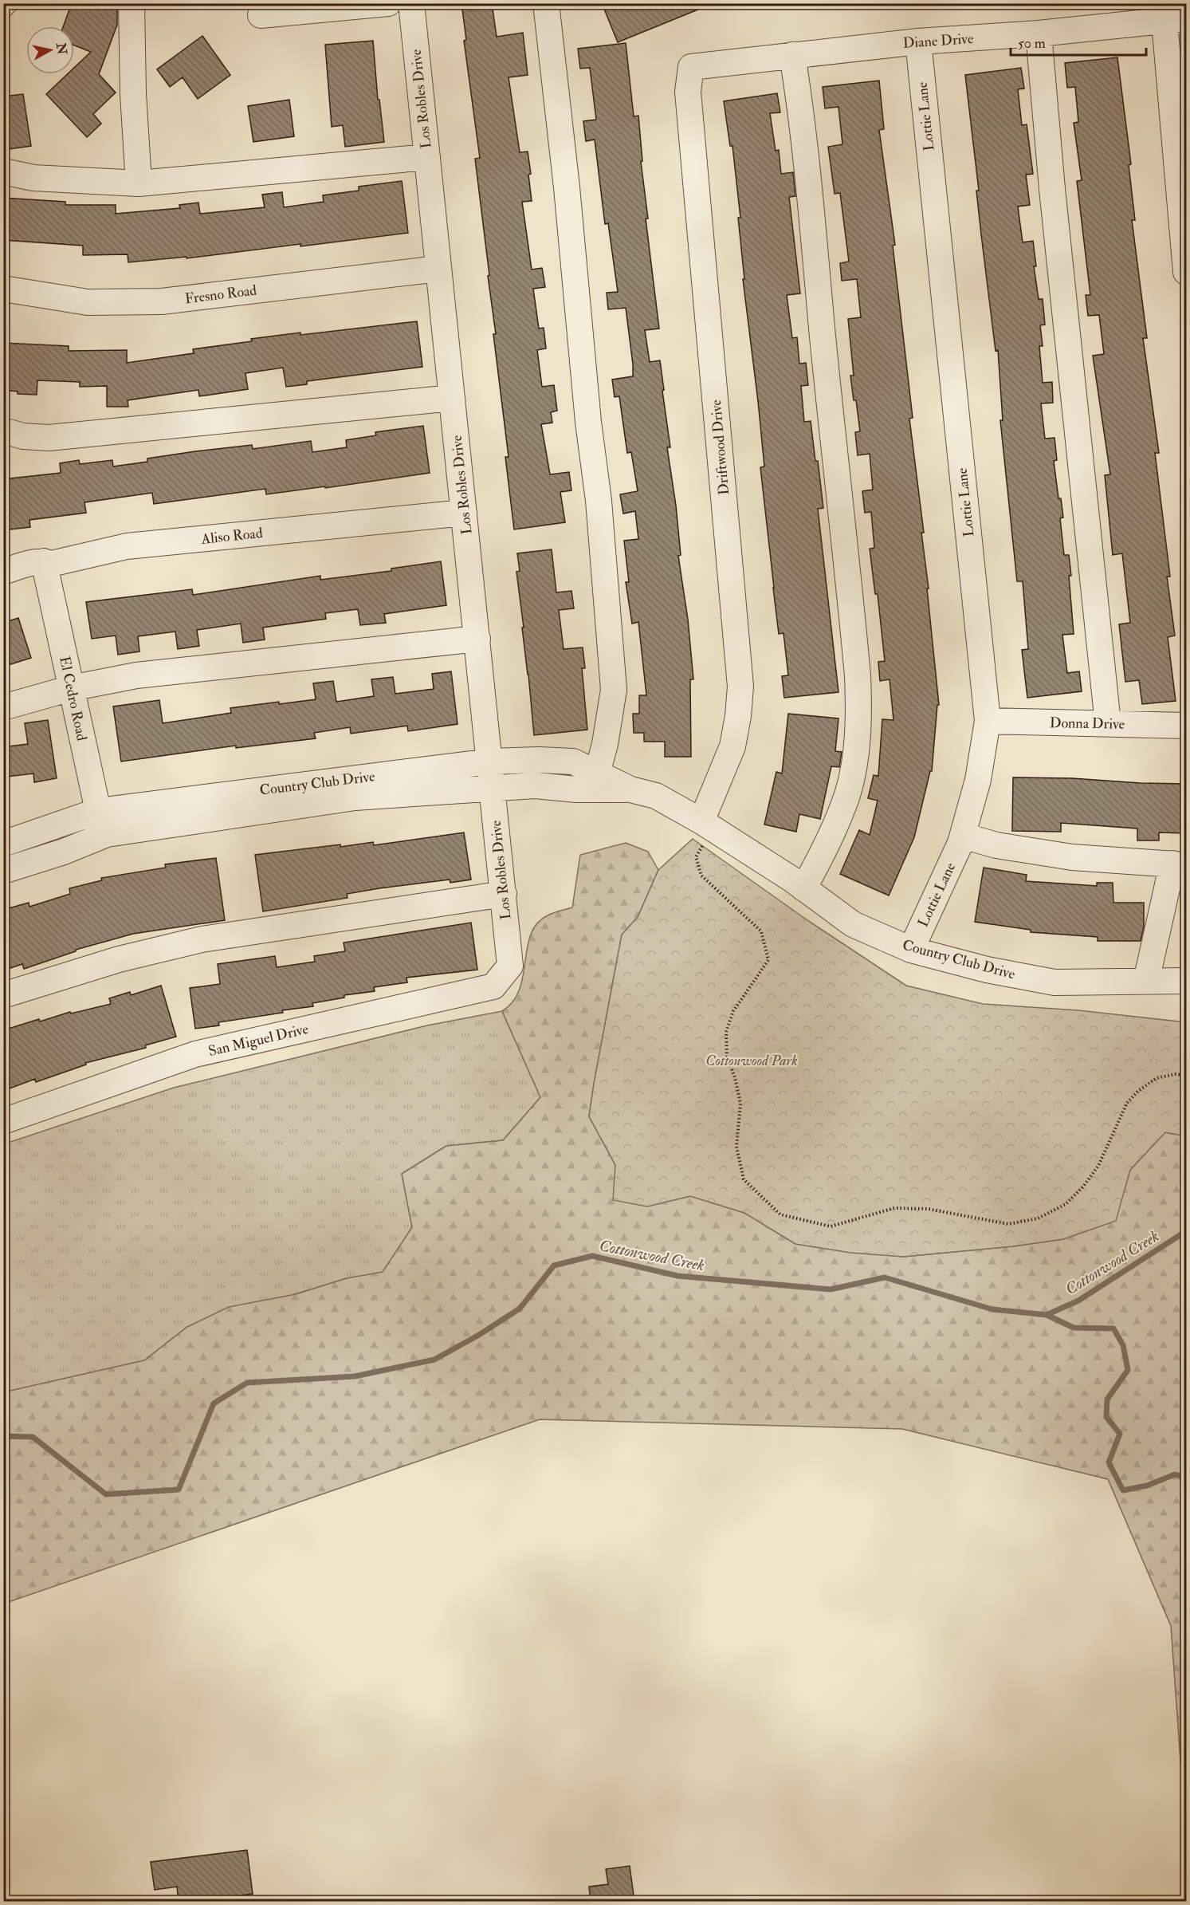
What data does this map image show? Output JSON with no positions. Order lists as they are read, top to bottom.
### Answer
{
  "streets": {
    "street": [
      "Diane Drive",
      "Los Robles Drive",
      "Lottie Lane",
      "Fresno Road",
      "Driftwood Drive",
      "Aliso Road",
      "El Cedro Road",
      "Donna Drive",
      "Country Club Drive",
      "San Miguel Drive"
    ]
  },
  "crossings": [
    ["Diane Drive", "Lottie Lane"],
    ["Diane Drive", "Driftwood Drive"],
    ["Los Robles Drive", "Fresno Road"],
    ["Los Robles Drive", "Aliso Road"],
    ["Los Robles Drive", "Country Club Drive"],
    ["Los Robles Drive", "San Miguel Drive"],
    ["Lottie Lane", "Donna Drive"],
    ["Lottie Lane", "Country Club Drive"],
    ["Driftwood Drive", "Country Club Drive"],
    ["Aliso Road", "El Cedro Road"],
    ["El Cedro Road", "Country Club Drive"]
  ],
  "water": ["Cottonwood Creek"],
  "parks": ["Cottonwood Park"],
  "scale_bar": "50 m",
  "north": "right"
}
